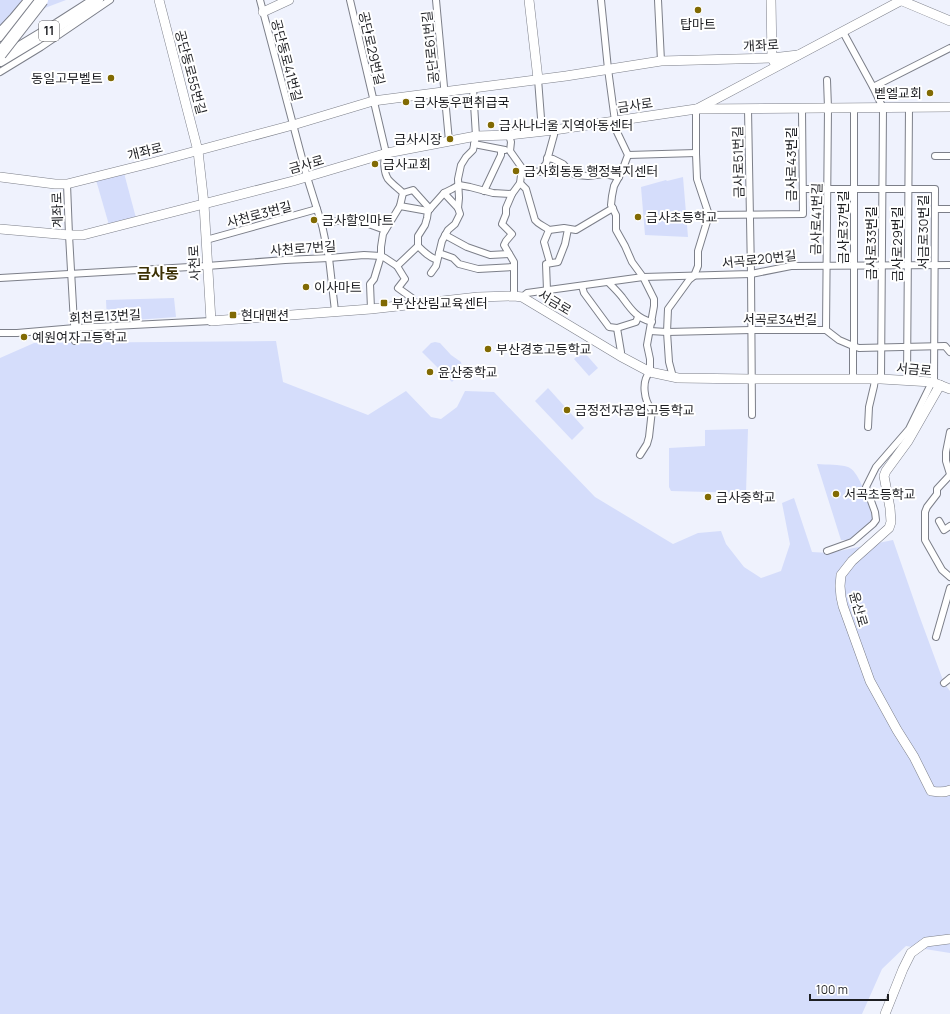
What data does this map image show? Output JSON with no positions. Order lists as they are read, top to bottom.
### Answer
{
  "streets": {
    "highway": ["11"],
    "street": [
      "개좌로",
      "공단로61번길",
      "공단로29번길",
      "공단동로41번길",
      "공단동로55번길",
      "금사로",
      "금사로51번길",
      "금사로43번길",
      "계좌로",
      "사천로3번길",
      "금사로41번길",
      "금사로37번길",
      "서금로30번길",
      "금사로33번길",
      "금사로29번길",
      "사천로7번길",
      "서곡로20번길",
      "사천로",
      "서금로",
      "회천로13번길",
      "서곡로34번길",
      "윤산로"
    ]
  },
  "crossings": [
    ["개좌로", "공단로61번길"],
    ["개좌로", "공단로29번길"],
    ["개좌로", "공단동로41번길"],
    ["개좌로", "공단동로55번길"],
    ["개좌로", "금사로"],
    ["개좌로", "계좌로"],
    ["공단동로55번길", "금사로"],
    ["공단동로55번길", "사천로"],
    ["금사로", "금사로51번길"],
    ["금사로", "금사로43번길"],
    ["금사로", "계좌로"],
    ["금사로", "금사로41번길"],
    ["금사로", "금사로37번길"],
    ["금사로", "금사로33번길"],
    ["금사로", "금사로29번길"],
    ["금사로", "사천로"],
    ["금사로51번길", "금사로43번길"],
    ["금사로51번길", "서곡로20번길"],
    ["금사로51번길", "서금로"],
    ["금사로51번길", "서곡로34번길"],
    ["금사로43번길", "서금로30번길"],
    ["사천로3번길", "사천로"],
    ["금사로41번길", "서금로30번길"],
    ["금사로41번길", "서곡로20번길"],
    ["금사로41번길", "서곡로34번길"],
    ["금사로37번길", "서금로30번길"],
    ["금사로37번길", "서곡로20번길"],
    ["금사로37번길", "서금로"],
    ["금사로37번길", "서곡로34번길"],
    ["서금로30번길", "금사로33번길"],
    ["서금로30번길", "금사로29번길"],
    ["서금로30번길", "서곡로20번길"],
    ["서금로30번길", "서금로"],
    ["서금로30번길", "서곡로34번길"],
    ["서금로30번길", "윤산로"],
    ["금사로33번길", "서곡로20번길"],
    ["금사로33번길", "서금로"],
    ["금사로33번길", "서곡로34번길"],
    ["금사로29번길", "서곡로20번길"],
    ["금사로29번길", "서금로"],
    ["금사로29번길", "서곡로34번길"],
    ["사천로7번길", "사천로"],
    ["서곡로20번길", "서금로"],
    ["사천로", "회천로13번길"],
    ["서금로", "윤산로"]
  ],
  "districts": ["금사동"],
  "places": {
    "other": [
      "탑마트",
      "동일고무벨트",
      "벧엘교회",
      "금사동우편취급국",
      "금사나너울 지역아동센터",
      "금사시장",
      "금사교회",
      "금사회동동 행정복지센터",
      "금사초등학교",
      "금사할인마트",
      "이사마트",
      "예원여자고등학교",
      "부산경호고등학교",
      "윤산중학교",
      "금정전자공업고등학교",
      "서곡초등학교",
      "금사중학교"
    ],
    "transit": ["부산산림교육센터", "현대맨션"]
  },
  "scale_bar": "100 m"
}
